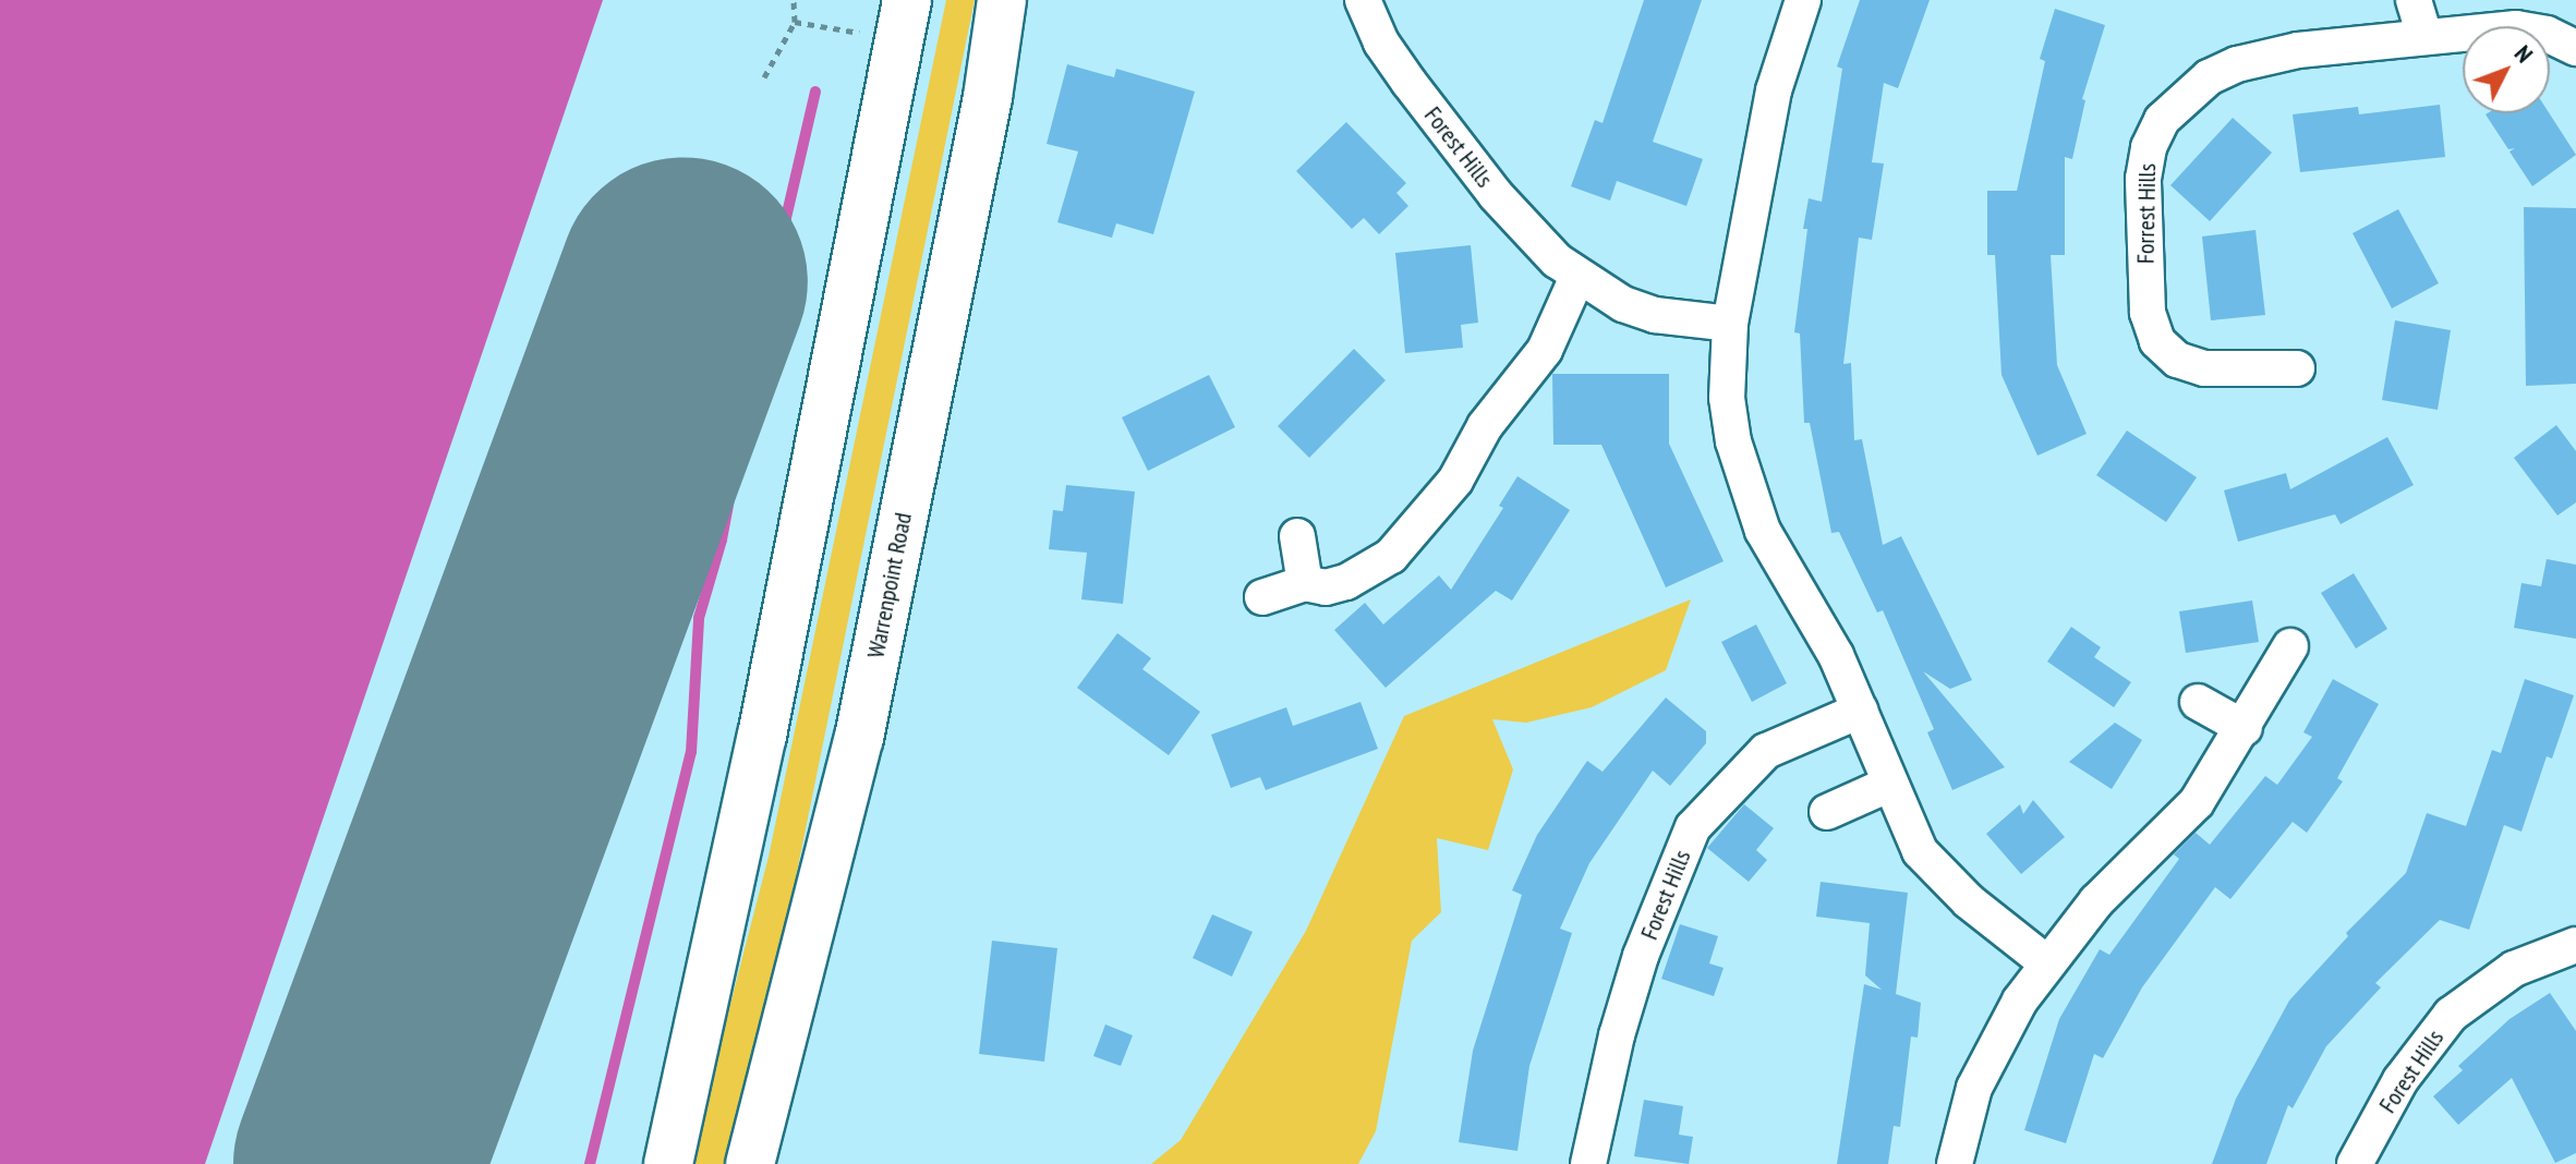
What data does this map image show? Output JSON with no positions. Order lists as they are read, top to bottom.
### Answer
{
  "streets": {
    "highway": ["Warrenpoint Road"],
    "street": ["Forest Hills", "Forrest Hills"]
  },
  "north": "top right"
}
